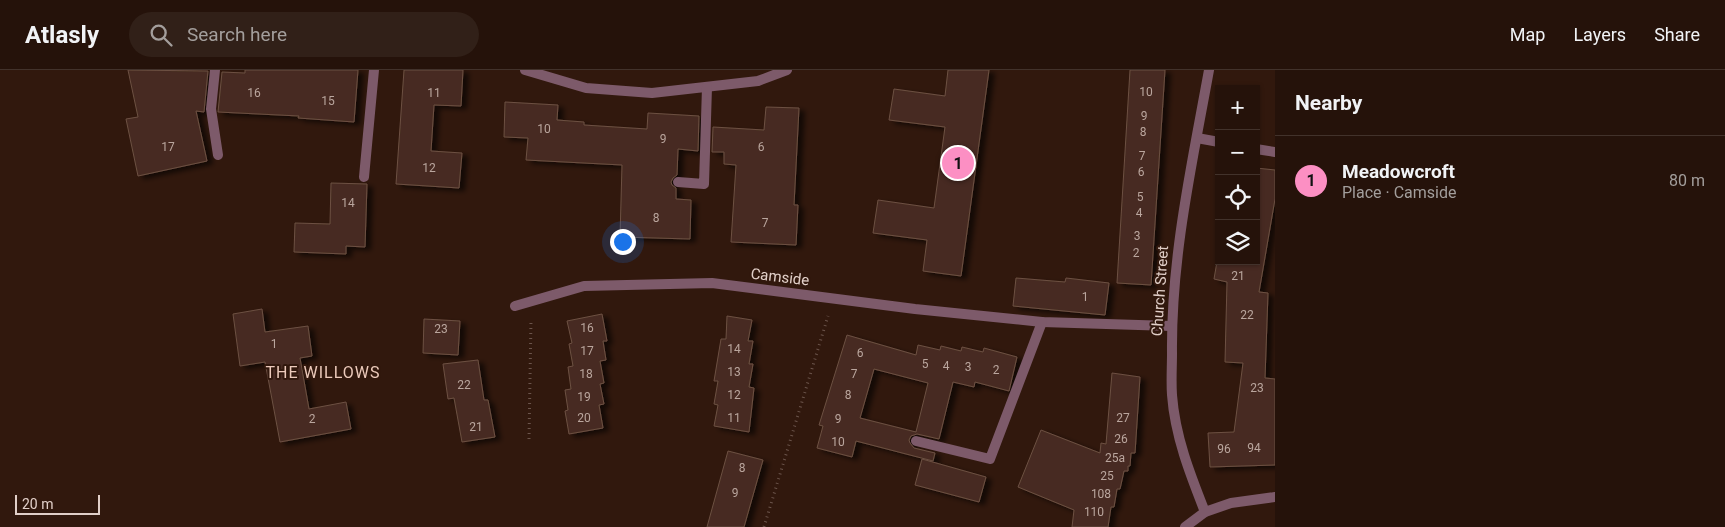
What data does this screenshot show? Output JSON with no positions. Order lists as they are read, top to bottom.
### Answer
{
  "streets": {
    "street": ["Camside", "Church Street"]
  },
  "crossings": [
    ["Camside", "Church Street"]
  ],
  "districts": ["THE WILLOWS"],
  "house_numbers": [
    "10",
    "16",
    "11",
    "15",
    "9",
    "10",
    "8",
    "9",
    "17",
    "6",
    "7",
    "12",
    "6",
    "5",
    "14",
    "4",
    "8",
    "7",
    "3",
    "2",
    "21",
    "1",
    "22",
    "16",
    "23",
    "1",
    "14",
    "17",
    "6",
    "5",
    "4",
    "3",
    "2",
    "13",
    "18",
    "7",
    "22",
    "23",
    "12",
    "8",
    "19",
    "20",
    "11",
    "27",
    "2",
    "9",
    "21",
    "26",
    "10",
    "94",
    "96",
    "25a",
    "8",
    "25",
    "9",
    "108",
    "110"
  ],
  "scale_bar": "20 m",
  "page": {
    "header": "Atlasly",
    "search": "Search here",
    "nav": ["Map", "Layers", "Share"],
    "heading": "Nearby",
    "map_buttons": ["+", "−"],
    "list": [
      {
        "mark": "1",
        "name": "Meadowcroft",
        "note": "Place · Camside",
        "value": "80 m"
      }
    ],
    "pins": "1",
    "scale": "20 m"
  }
}
